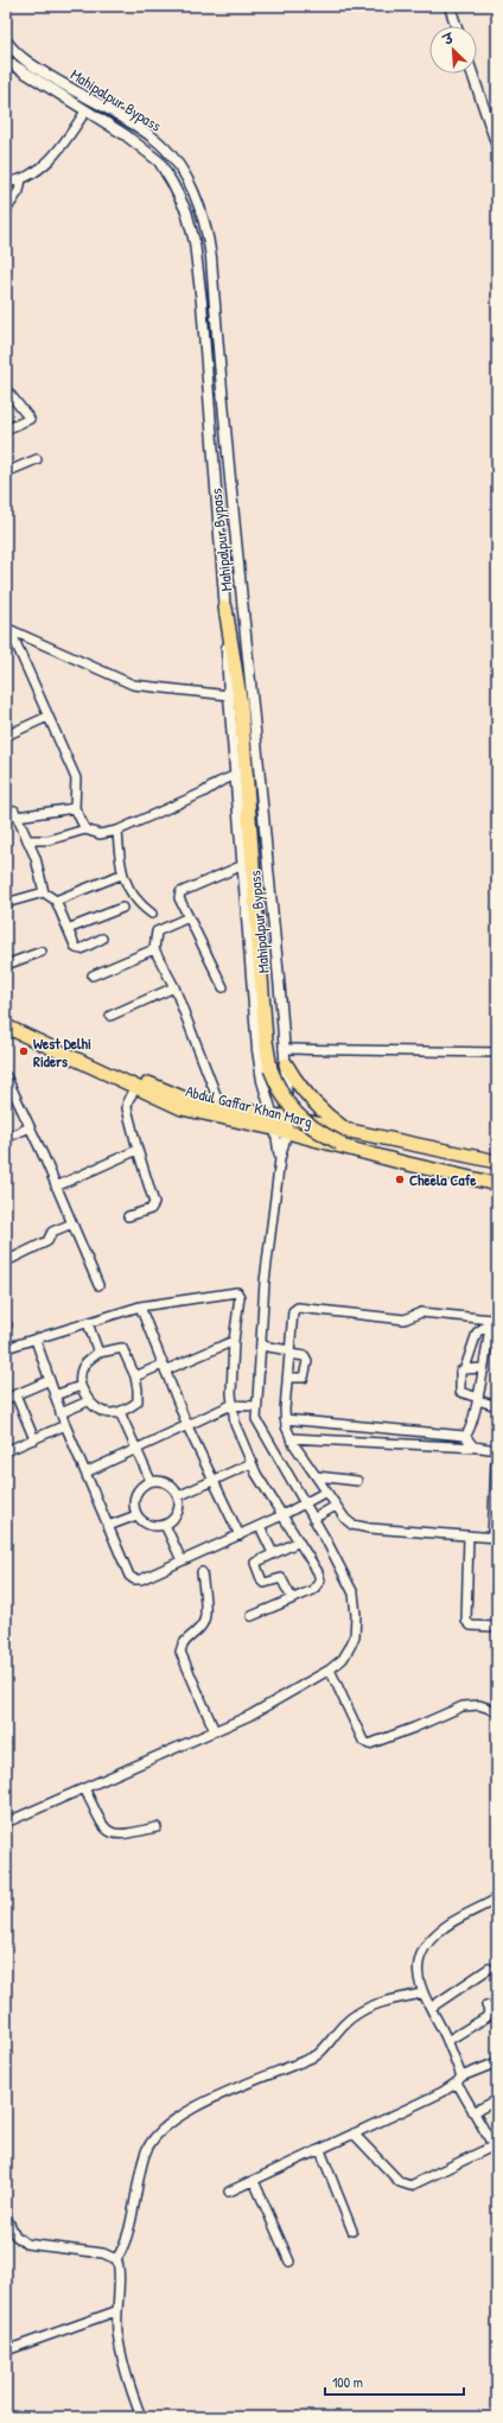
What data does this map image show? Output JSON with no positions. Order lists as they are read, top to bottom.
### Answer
{
  "streets": {
    "main road": ["Abdul Gaffar Khan Marg"],
    "street": ["Mahipalpur Bypass"]
  },
  "crossings": [
    ["Mahipalpur Bypass", "Abdul Gaffar Khan Marg"]
  ],
  "places": ["West Delhi Riders", "Cheela Cafe"],
  "scale_bar": "100 m",
  "north": "top left"
}
